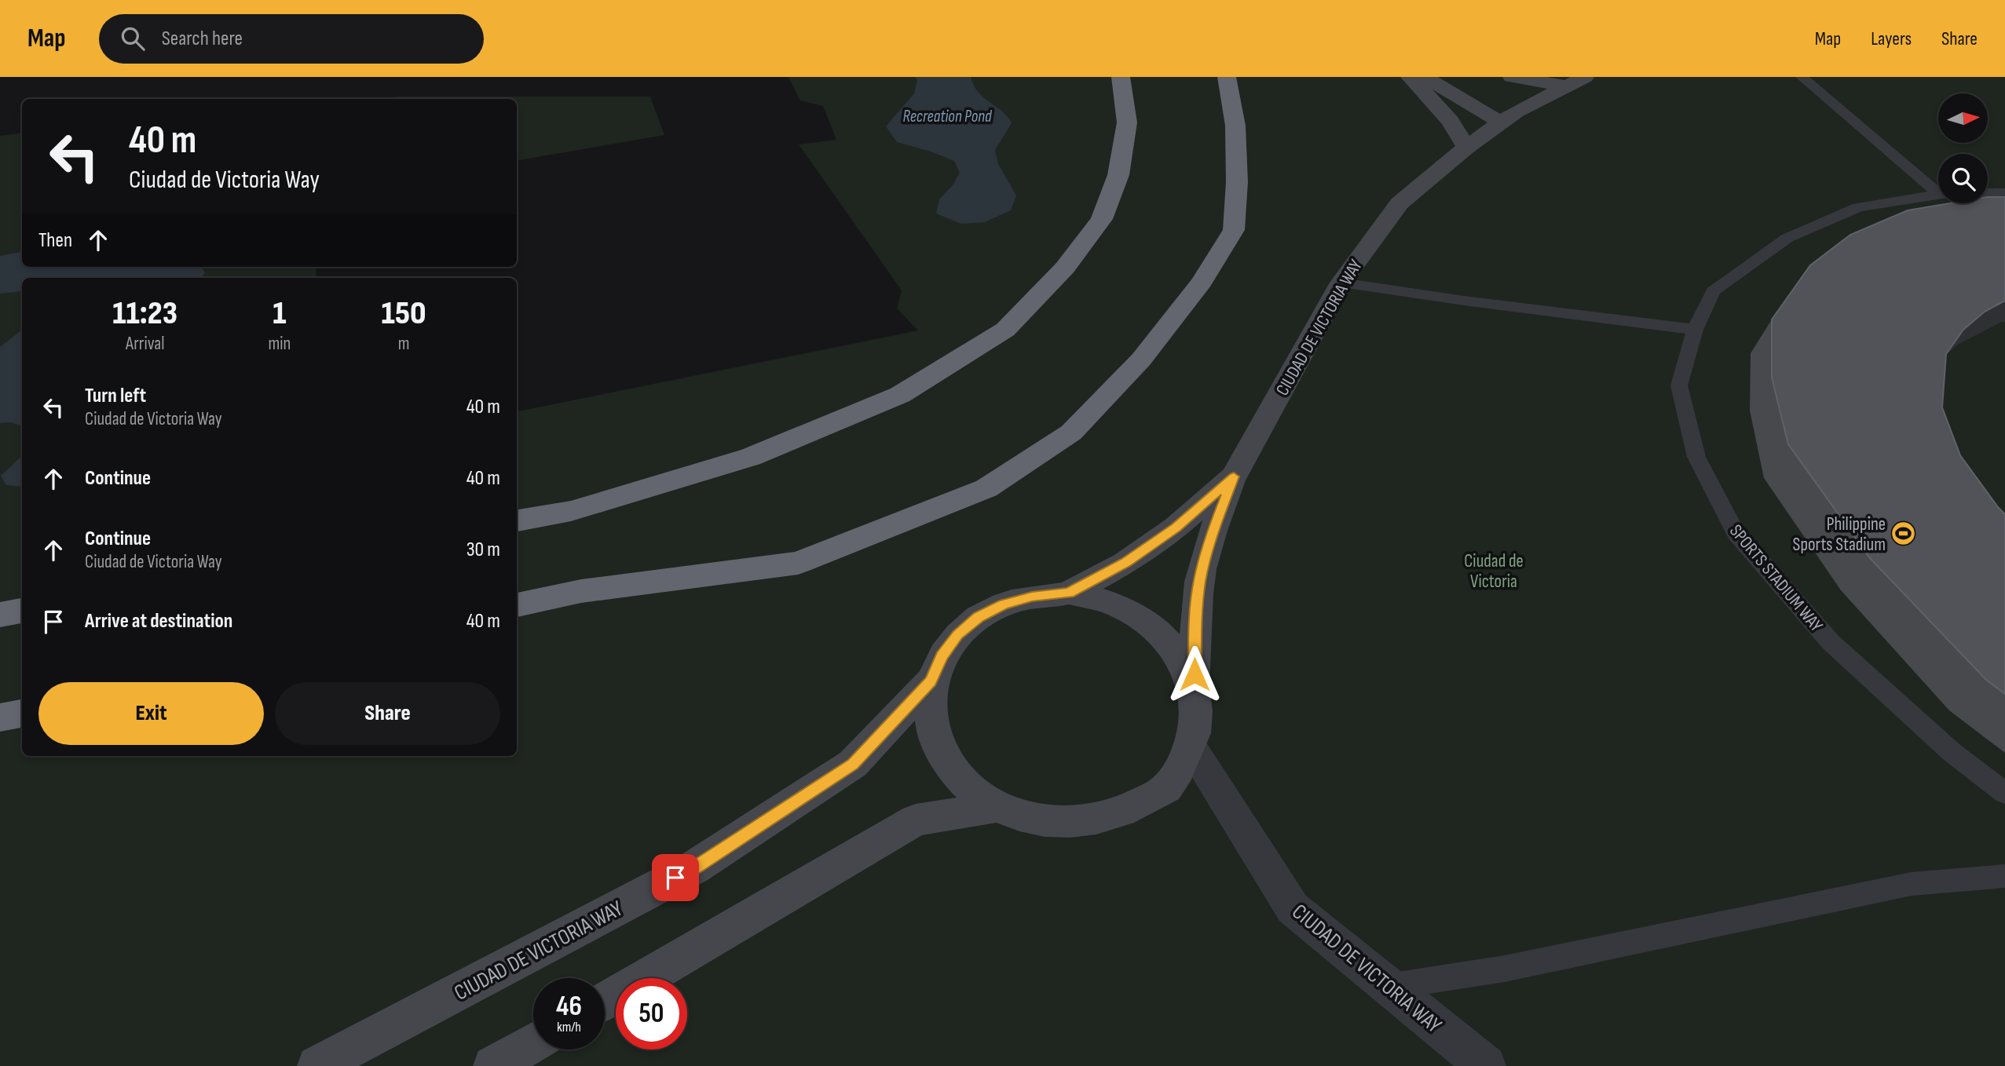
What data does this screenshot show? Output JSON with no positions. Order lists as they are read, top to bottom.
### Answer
{
  "streets": {
    "main road": ["CIUDAD DE VICTORIA WAY"],
    "lane": ["SPORTS STADIUM WAY"]
  },
  "water": ["Recreation Pond"],
  "parks": ["Ciudad de Victoria"],
  "places": {
    "sports": ["Philippine Sports Stadium"]
  },
  "north": "right",
  "page": {
    "header": "Map",
    "search": "Search here",
    "nav": ["Map", "Layers", "Share"],
    "turn": ["40 m", "Ciudad de Victoria Way"],
    "then": "Then",
    "eta": [
      "11:23",
      "Arrival",
      "1",
      "min",
      "150",
      "m"
    ],
    "list": [
      {
        "name": "Turn left",
        "note": "Ciudad de Victoria Way",
        "value": "40 m"
      },
      {
        "name": "Continue",
        "value": "40 m"
      },
      {
        "name": "Continue",
        "note": "Ciudad de Victoria Way",
        "value": "30 m"
      },
      {
        "name": "Arrive at destination",
        "value": "40 m"
      }
    ],
    "buttons": ["Exit", "Share"],
    "speed": "46 km/h",
    "limit": "50"
  }
}
